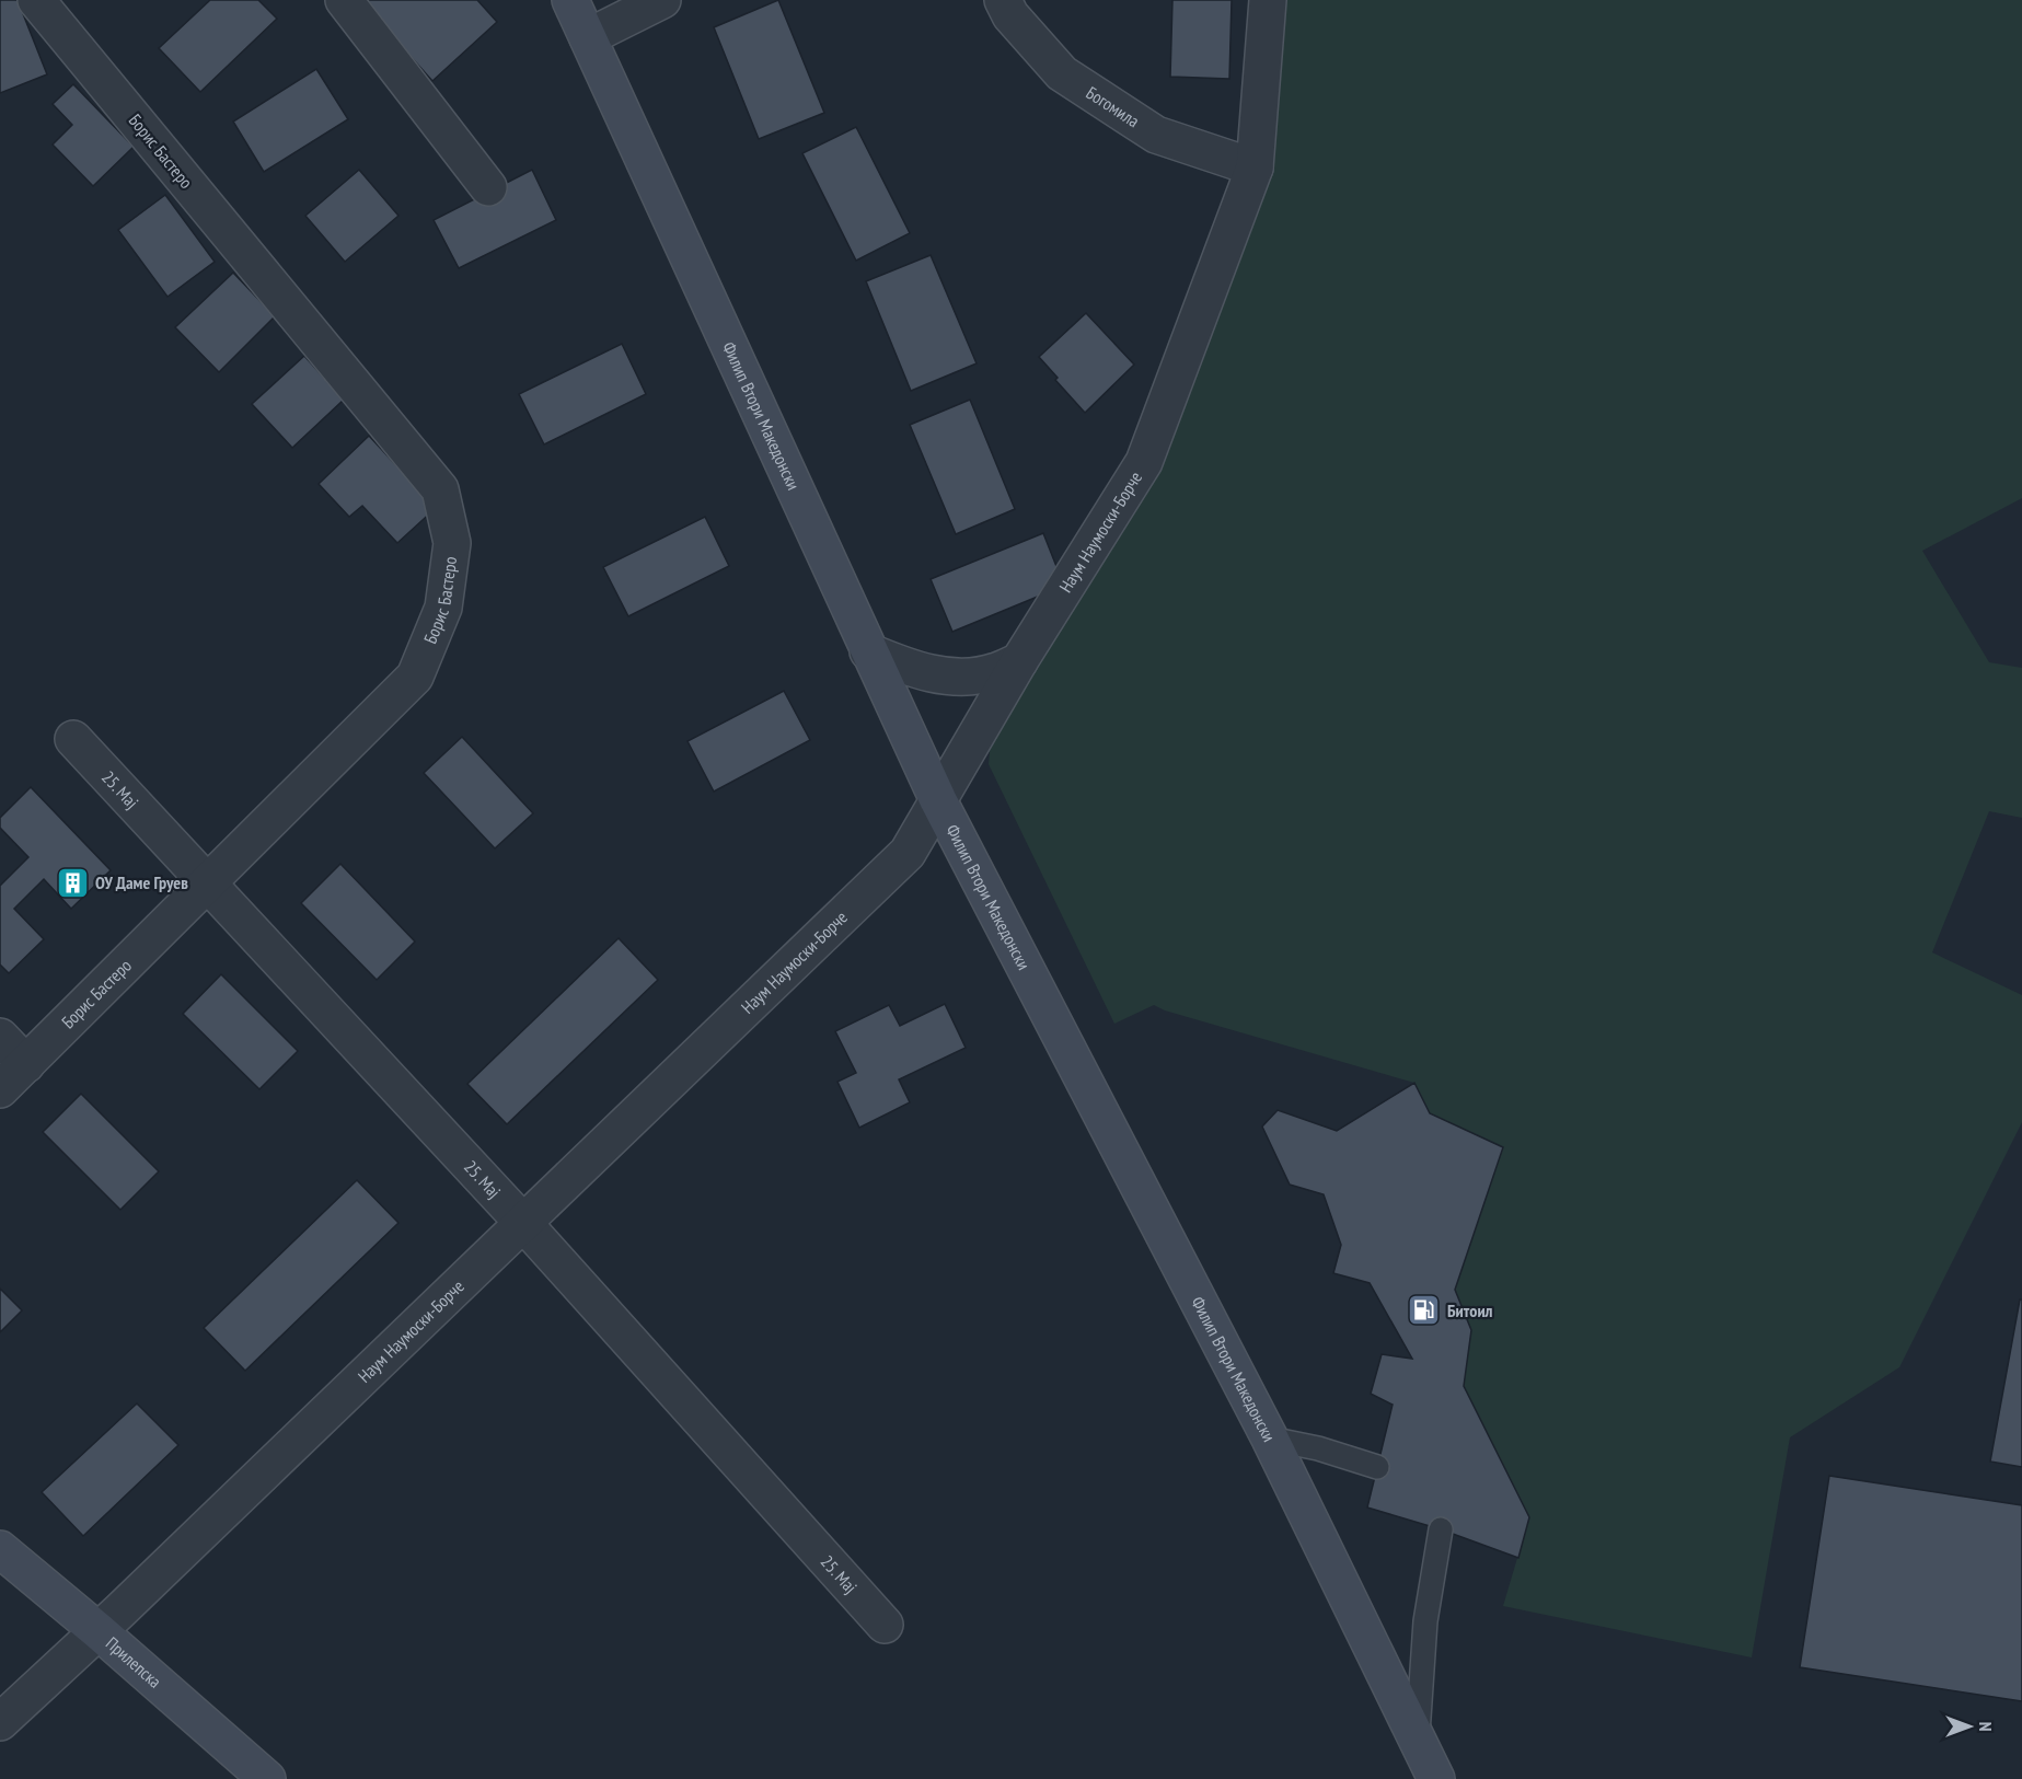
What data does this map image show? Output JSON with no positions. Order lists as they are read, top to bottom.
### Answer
{
  "streets": {
    "main road": ["Филип Втори Македонски", "Прилепска"],
    "street": [
      "Богомила",
      "Борис Бастеро",
      "Наум Наумоски-Борче",
      "25. Мај"
    ]
  },
  "crossings": [
    ["Богомила", "Наум Наумоски-Борче"],
    ["Борис Бастеро", "25. Мај"],
    ["Филип Втори Македонски", "Наум Наумоски-Борче"],
    ["Наум Наумоски-Борче", "25. Мај"],
    ["Наум Наумоски-Борче", "Прилепска"]
  ],
  "places": {
    "building": ["ОУ Даме Груев"],
    "fuel station": ["Битоил"]
  },
  "north": "right"
}
